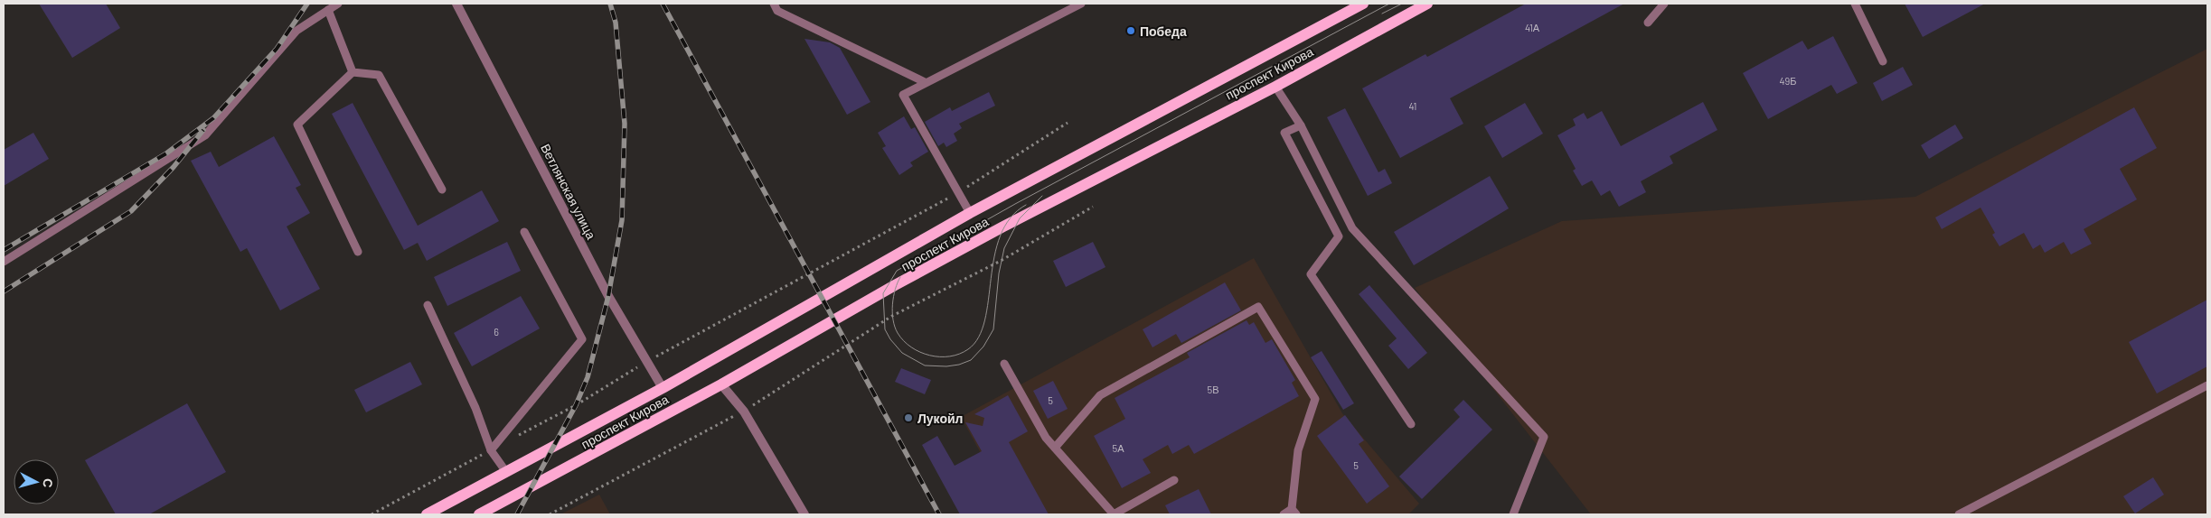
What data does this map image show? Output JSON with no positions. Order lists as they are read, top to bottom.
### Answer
{
  "streets": {
    "main road": ["проспект Кирова"],
    "street": ["Ветлянская улица"]
  },
  "crossings": [
    ["проспект Кирова", "Ветлянская улица"]
  ],
  "places": ["Победа", "Лукойл"],
  "house_numbers": [
    "41А",
    "49Б",
    "41",
    "6",
    "5В",
    "5",
    "5А",
    "5"
  ],
  "north": "right"
}
